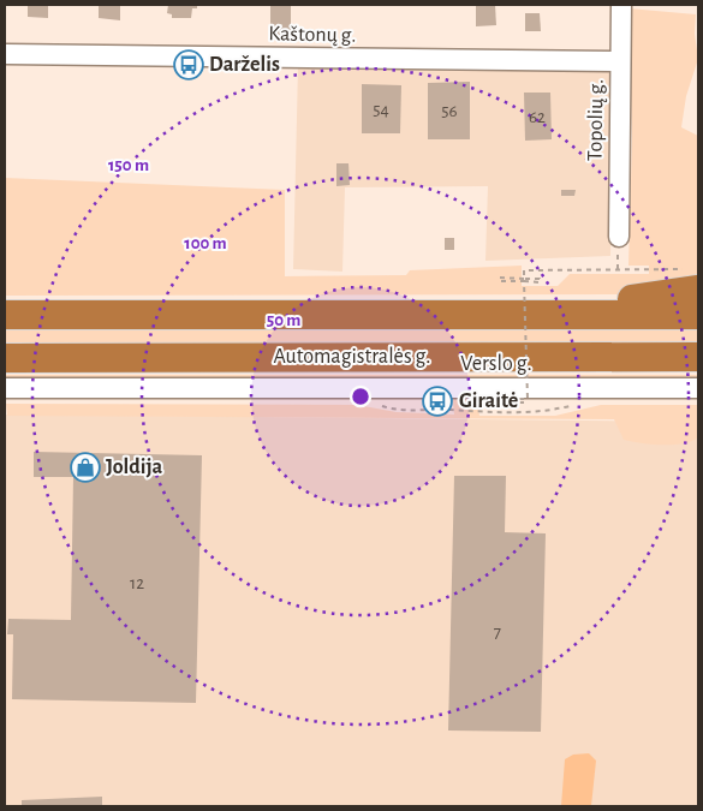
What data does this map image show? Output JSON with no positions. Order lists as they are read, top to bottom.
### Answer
{
  "streets": {
    "highway": ["Automagistralės g."],
    "street": ["Kaštonų g.", "Topolių g.", "Verslo g."]
  },
  "crossings": [
    ["Kaštonų g.", "Topolių g."]
  ],
  "places": {
    "bus stop": ["Darželis", "Giraitė"],
    "shop": ["Joldija"]
  },
  "house_numbers": [
    "54",
    "56",
    "62",
    "12",
    "7"
  ],
  "rings": ["150 m", "100 m", "50 m"]
}
